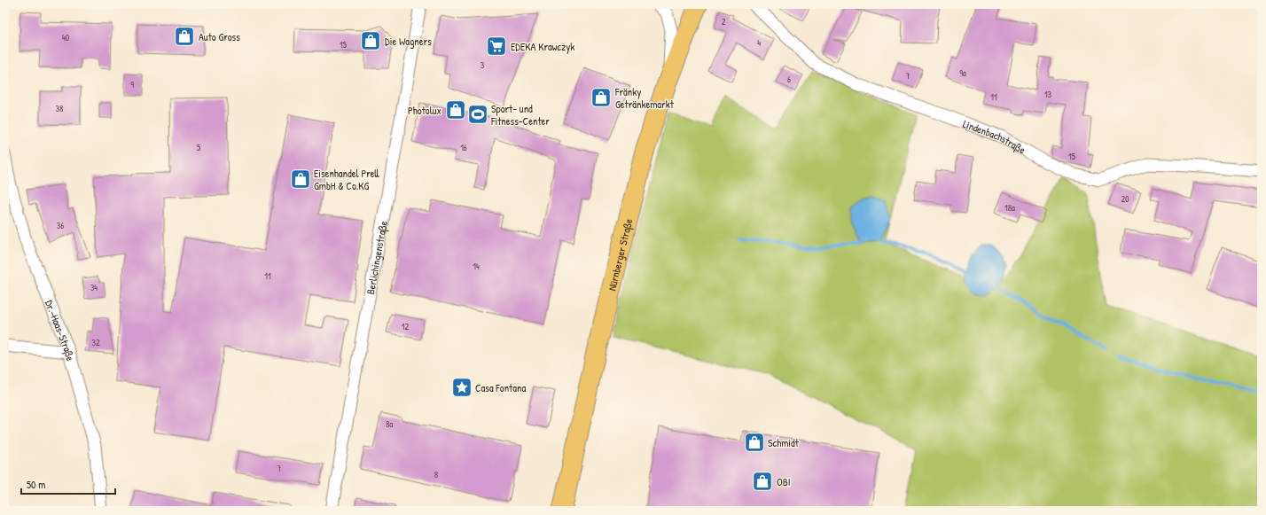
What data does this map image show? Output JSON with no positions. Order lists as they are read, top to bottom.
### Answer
{
  "streets": {
    "main road": ["Nürnberger Straße"],
    "street": ["Lindenbachstraße", "Berlichingenstraße", "Dr.-Haas-Straße"]
  },
  "places": {
    "shop": [
      "Auto Gross",
      "Die Wagners",
      "Fränky Getränkemarkt",
      "Photolux",
      "Eisenhandel Prell GmbH & Co.KG",
      "Schmidt",
      "OBI"
    ],
    "supermarket": ["EDEKA Krawczyk"],
    "sports": ["Sport- und Fitness-Center"],
    "place": ["Casa Fontana"]
  },
  "house_numbers": [
    "2",
    "40",
    "4",
    "15",
    "3",
    "9a",
    "7",
    "6",
    "9",
    "13",
    "11",
    "38",
    "5",
    "16",
    "15",
    "20",
    "18a",
    "36",
    "14",
    "11",
    "34",
    "12",
    "32",
    "8a",
    "7",
    "8"
  ],
  "scale_bar": "50 m"
}
